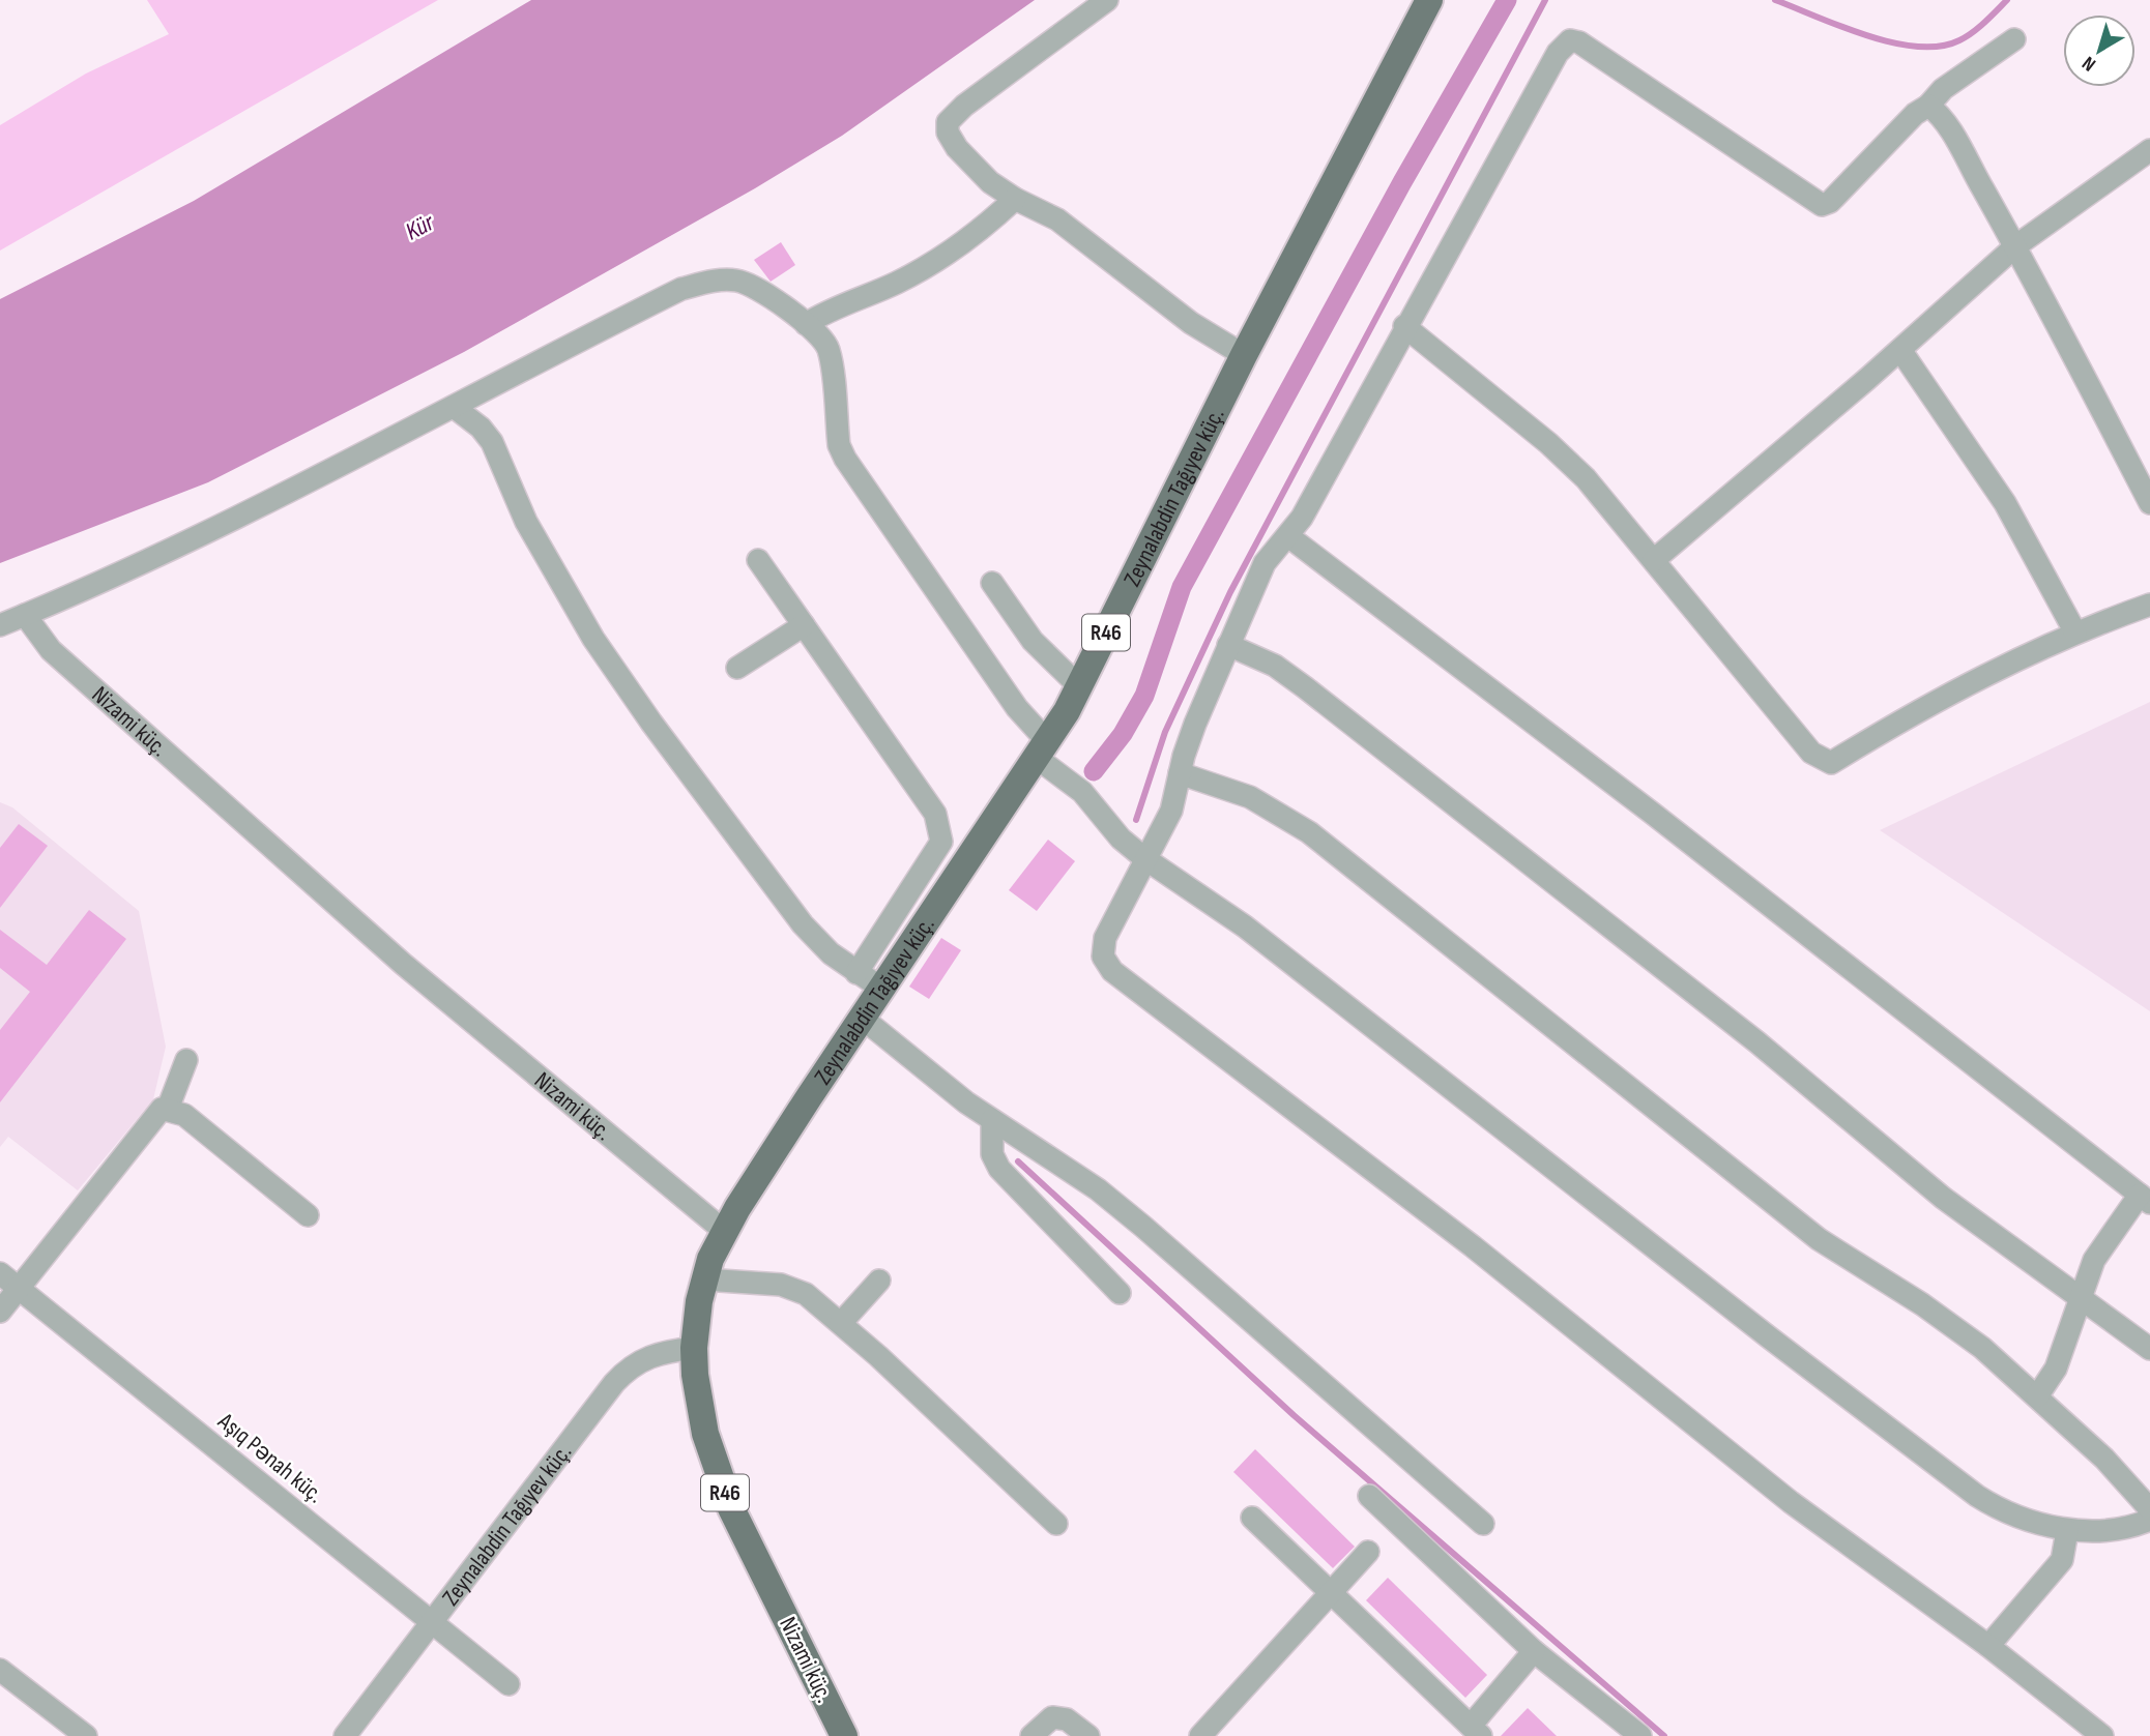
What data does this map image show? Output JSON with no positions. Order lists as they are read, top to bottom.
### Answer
{
  "streets": {
    "main road": ["Zeynalabdin Tağıyev küç.", "R46", "Nizami küç."],
    "street": ["Aşıq Pənah küç."]
  },
  "crossings": [
    ["Zeynalabdin Tağıyev küç.", "Nizami küç."],
    ["Zeynalabdin Tağıyev küç.", "Aşıq Pənah küç."]
  ],
  "water": ["Kür"],
  "north": "bottom left"
}
